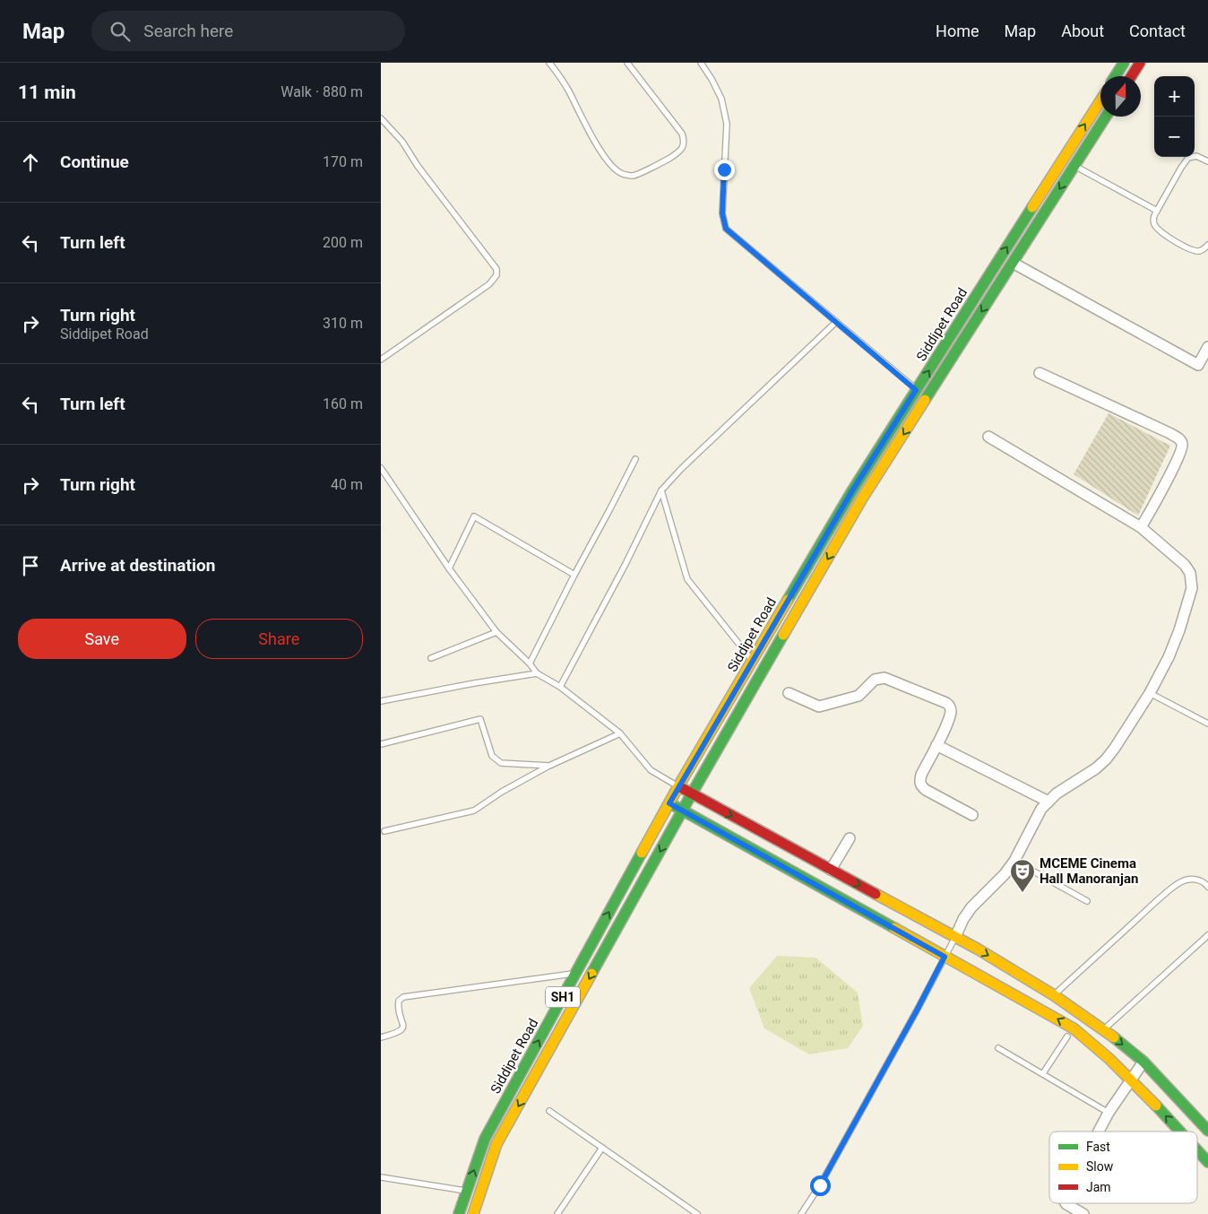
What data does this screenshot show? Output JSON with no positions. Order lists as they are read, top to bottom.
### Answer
{
  "streets": {
    "main road": ["Siddipet Road", "SH1"]
  },
  "places": {
    "theatre": ["MCEME Cinema Hall Manoranjan"]
  },
  "legend": ["Fast", "Slow", "Jam"],
  "north": "top",
  "page": {
    "header": "Map",
    "search": "Search here",
    "nav": [
      "Home",
      "Map",
      "About",
      "Contact"
    ],
    "heading": ["11 min", "Walk · 880 m"],
    "map_buttons": ["+", "−"],
    "list": [
      ["Continue", "170 m"],
      ["Turn left", "200 m"],
      ["Turn right", "Siddipet Road", "310 m"],
      ["Turn left", "160 m"],
      ["Turn right", "40 m"],
      "Arrive at destination"
    ],
    "buttons": ["Save", "Share"]
  }
}
